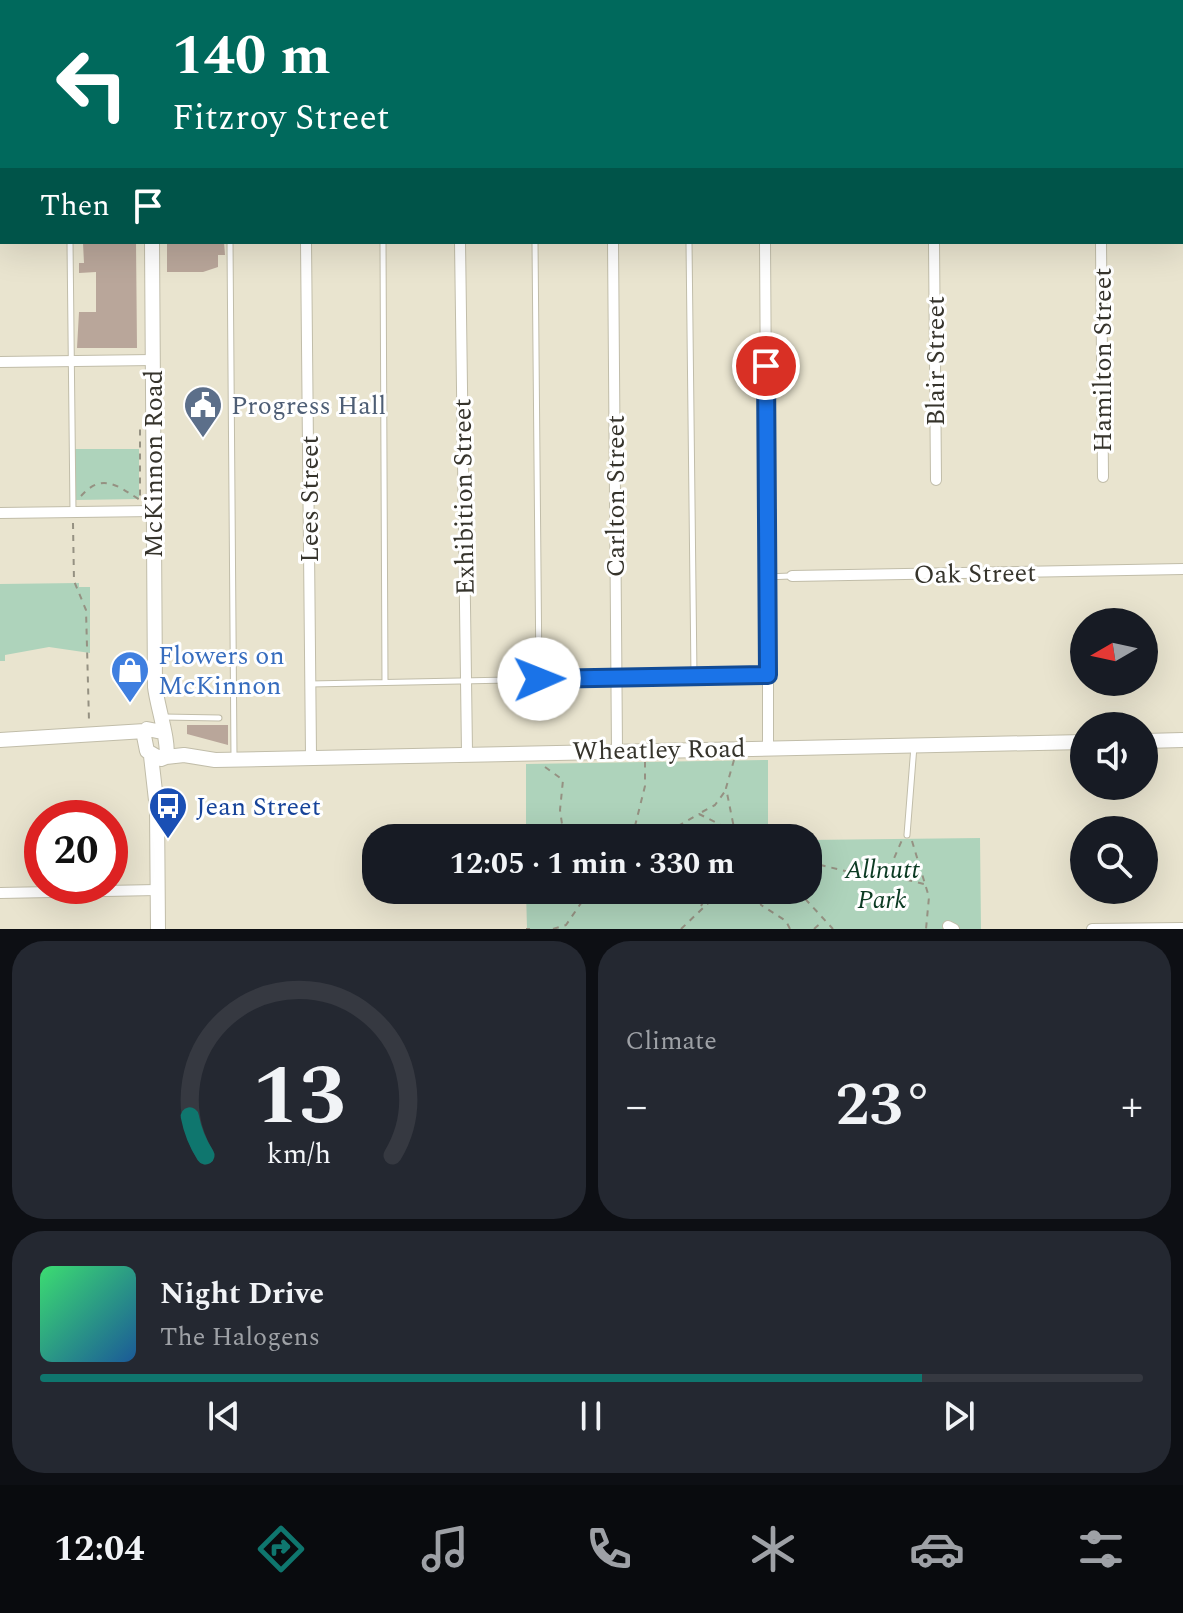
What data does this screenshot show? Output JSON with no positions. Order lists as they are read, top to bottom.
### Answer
{
  "streets": {
    "street": [
      "Hamilton Street",
      "Blair Street",
      "McKinnon Road",
      "Carlton Street",
      "Exhibition Street",
      "Lees Street",
      "Oak Street",
      "Wheatley Road"
    ]
  },
  "crossings": [
    ["McKinnon Road", "Wheatley Road"],
    ["Carlton Street", "Wheatley Road"],
    ["Exhibition Street", "Wheatley Road"],
    ["Lees Street", "Wheatley Road"]
  ],
  "parks": ["Allnutt Park"],
  "places": {
    "public building": ["Progress Hall"],
    "shop": ["Flowers on McKinnon"],
    "bus stop": ["Jean Street"]
  },
  "north": "left",
  "page": {
    "turn": ["140 m", "Fitzroy Street"],
    "then": "Then",
    "limit": "20",
    "trip": "12:05 · 1 min · 330 m",
    "tile": "Climate",
    "heat": ["−", "23°", "+"],
    "song": ["Night Drive", "The Halogens"],
    "tabs": "12:04",
    "gauge": ["13", "km/h"]
  }
}
